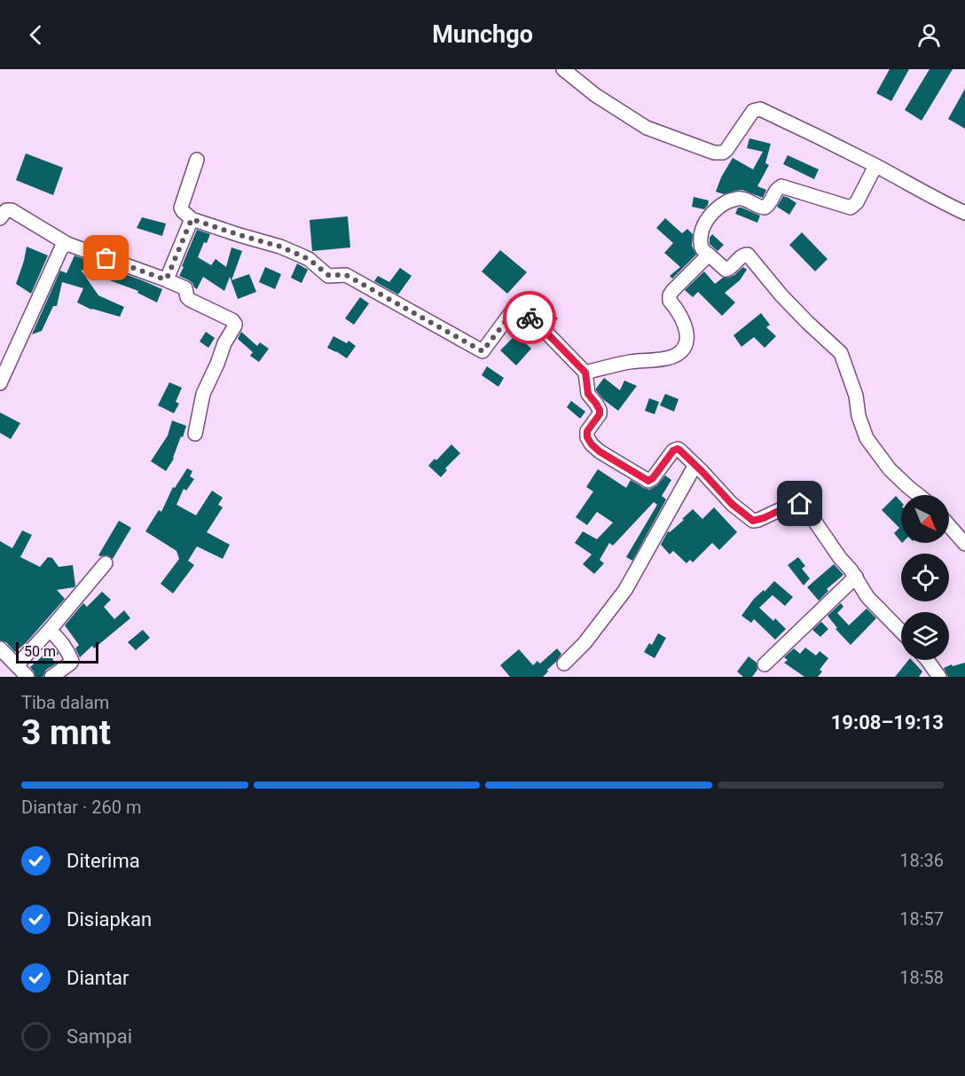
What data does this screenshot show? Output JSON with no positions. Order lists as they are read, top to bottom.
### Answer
{
  "scale_bar": "50 m",
  "north": "bottom right",
  "page": {
    "header": "Munchgo",
    "scale": "50 m",
    "heading": ["3 mnt", "Tiba dalam", "19:08–19:13"],
    "bar": "Diantar · 260 m",
    "list": [
      ["Diterima", "18:36"],
      ["Disiapkan", "18:57"],
      ["Diantar", "18:58"],
      "Sampai"
    ]
  }
}
